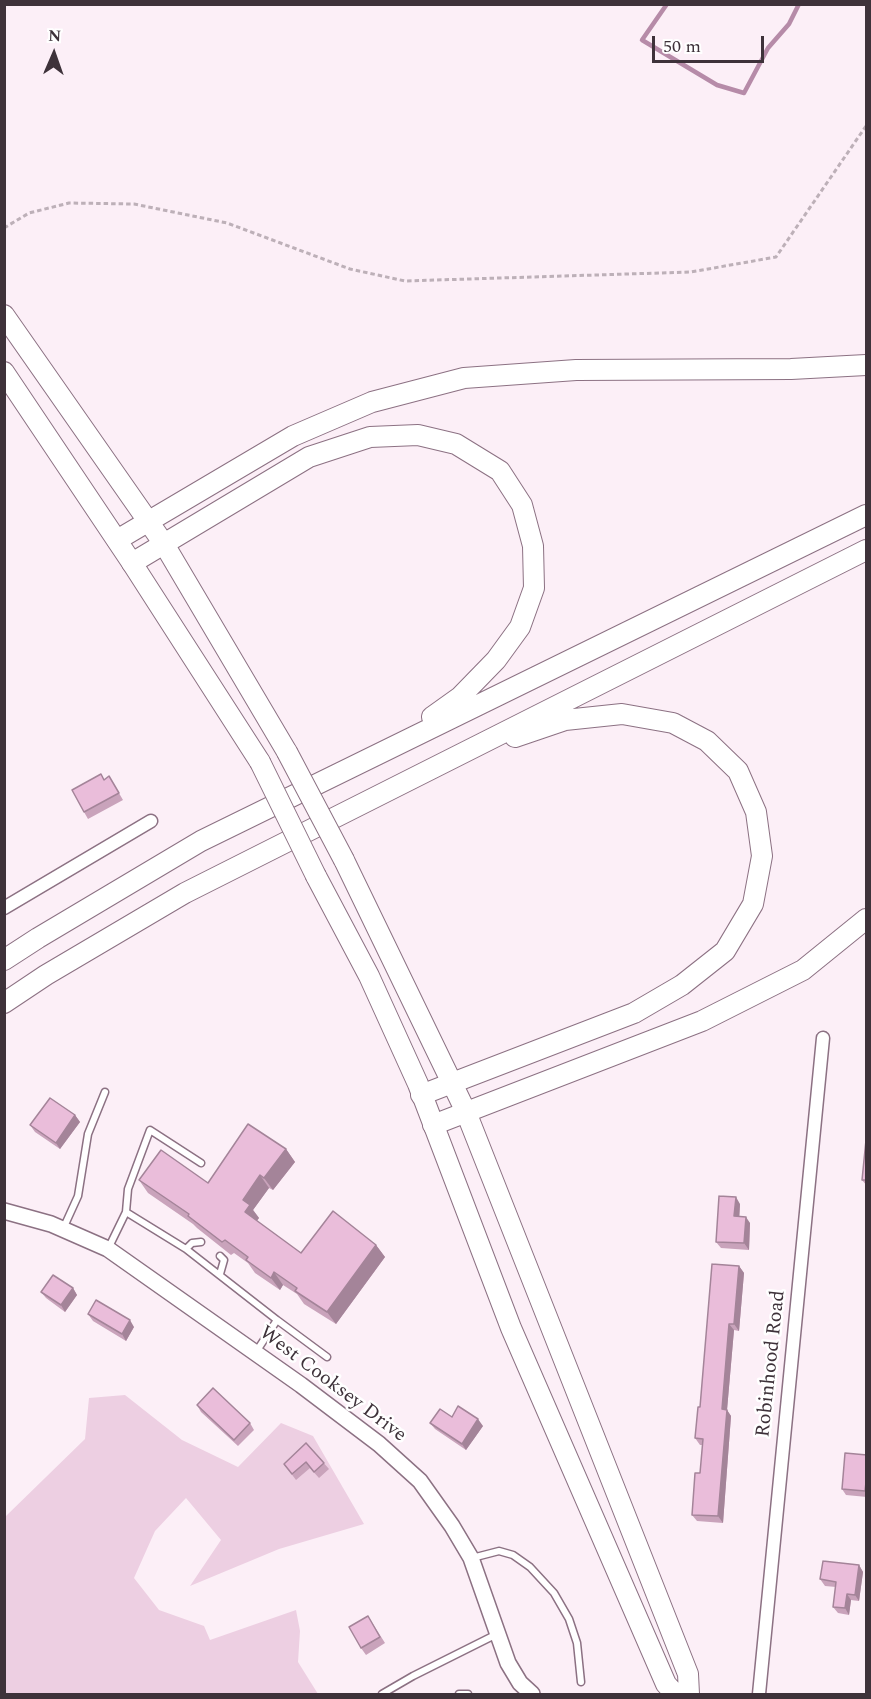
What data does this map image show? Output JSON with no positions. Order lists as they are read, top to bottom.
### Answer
{
  "streets": {
    "street": ["Robinhood Road", "West Cooksey Drive"]
  },
  "scale_bar": "50 m",
  "north": "top"
}
